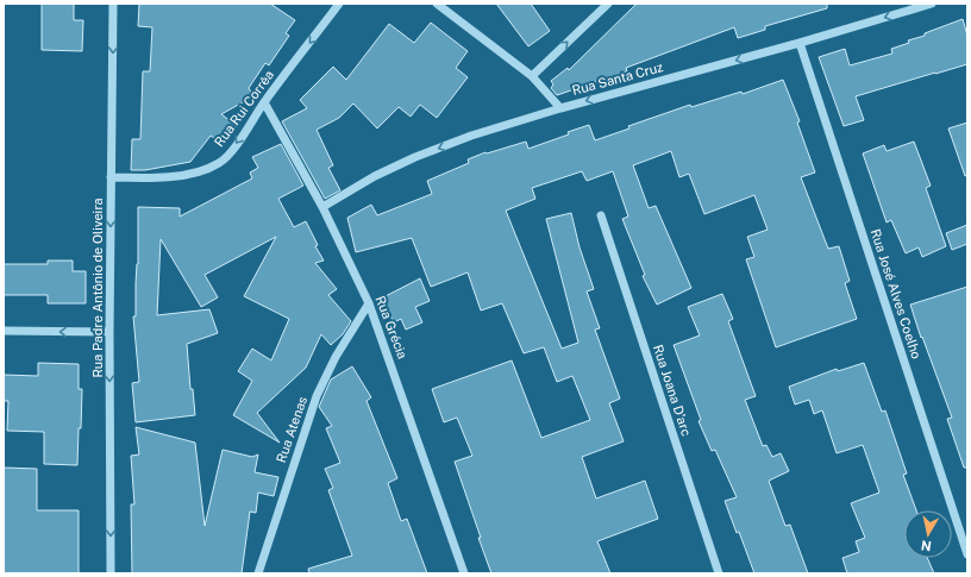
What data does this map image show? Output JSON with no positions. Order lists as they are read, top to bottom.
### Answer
{
  "streets": {
    "street": [
      "Rua Santa Cruz",
      "Rua Rui Corrêa",
      "Rua Padre Antônio de Oliveira",
      "Rua José Alves Coelho",
      "Rua Grécia",
      "Rua Joana D'arc",
      "Rua Atenas"
    ]
  },
  "crossings": [
    ["Rua Santa Cruz", "Rua José Alves Coelho"],
    ["Rua Santa Cruz", "Rua Grécia"],
    ["Rua Rui Corrêa", "Rua Padre Antônio de Oliveira"],
    ["Rua Rui Corrêa", "Rua Grécia"],
    ["Rua Grécia", "Rua Atenas"]
  ],
  "one_way": ["Rua Santa Cruz", "Rua Rui Corrêa", "Rua Padre Antônio de Oliveira"],
  "north": "bottom"
}
